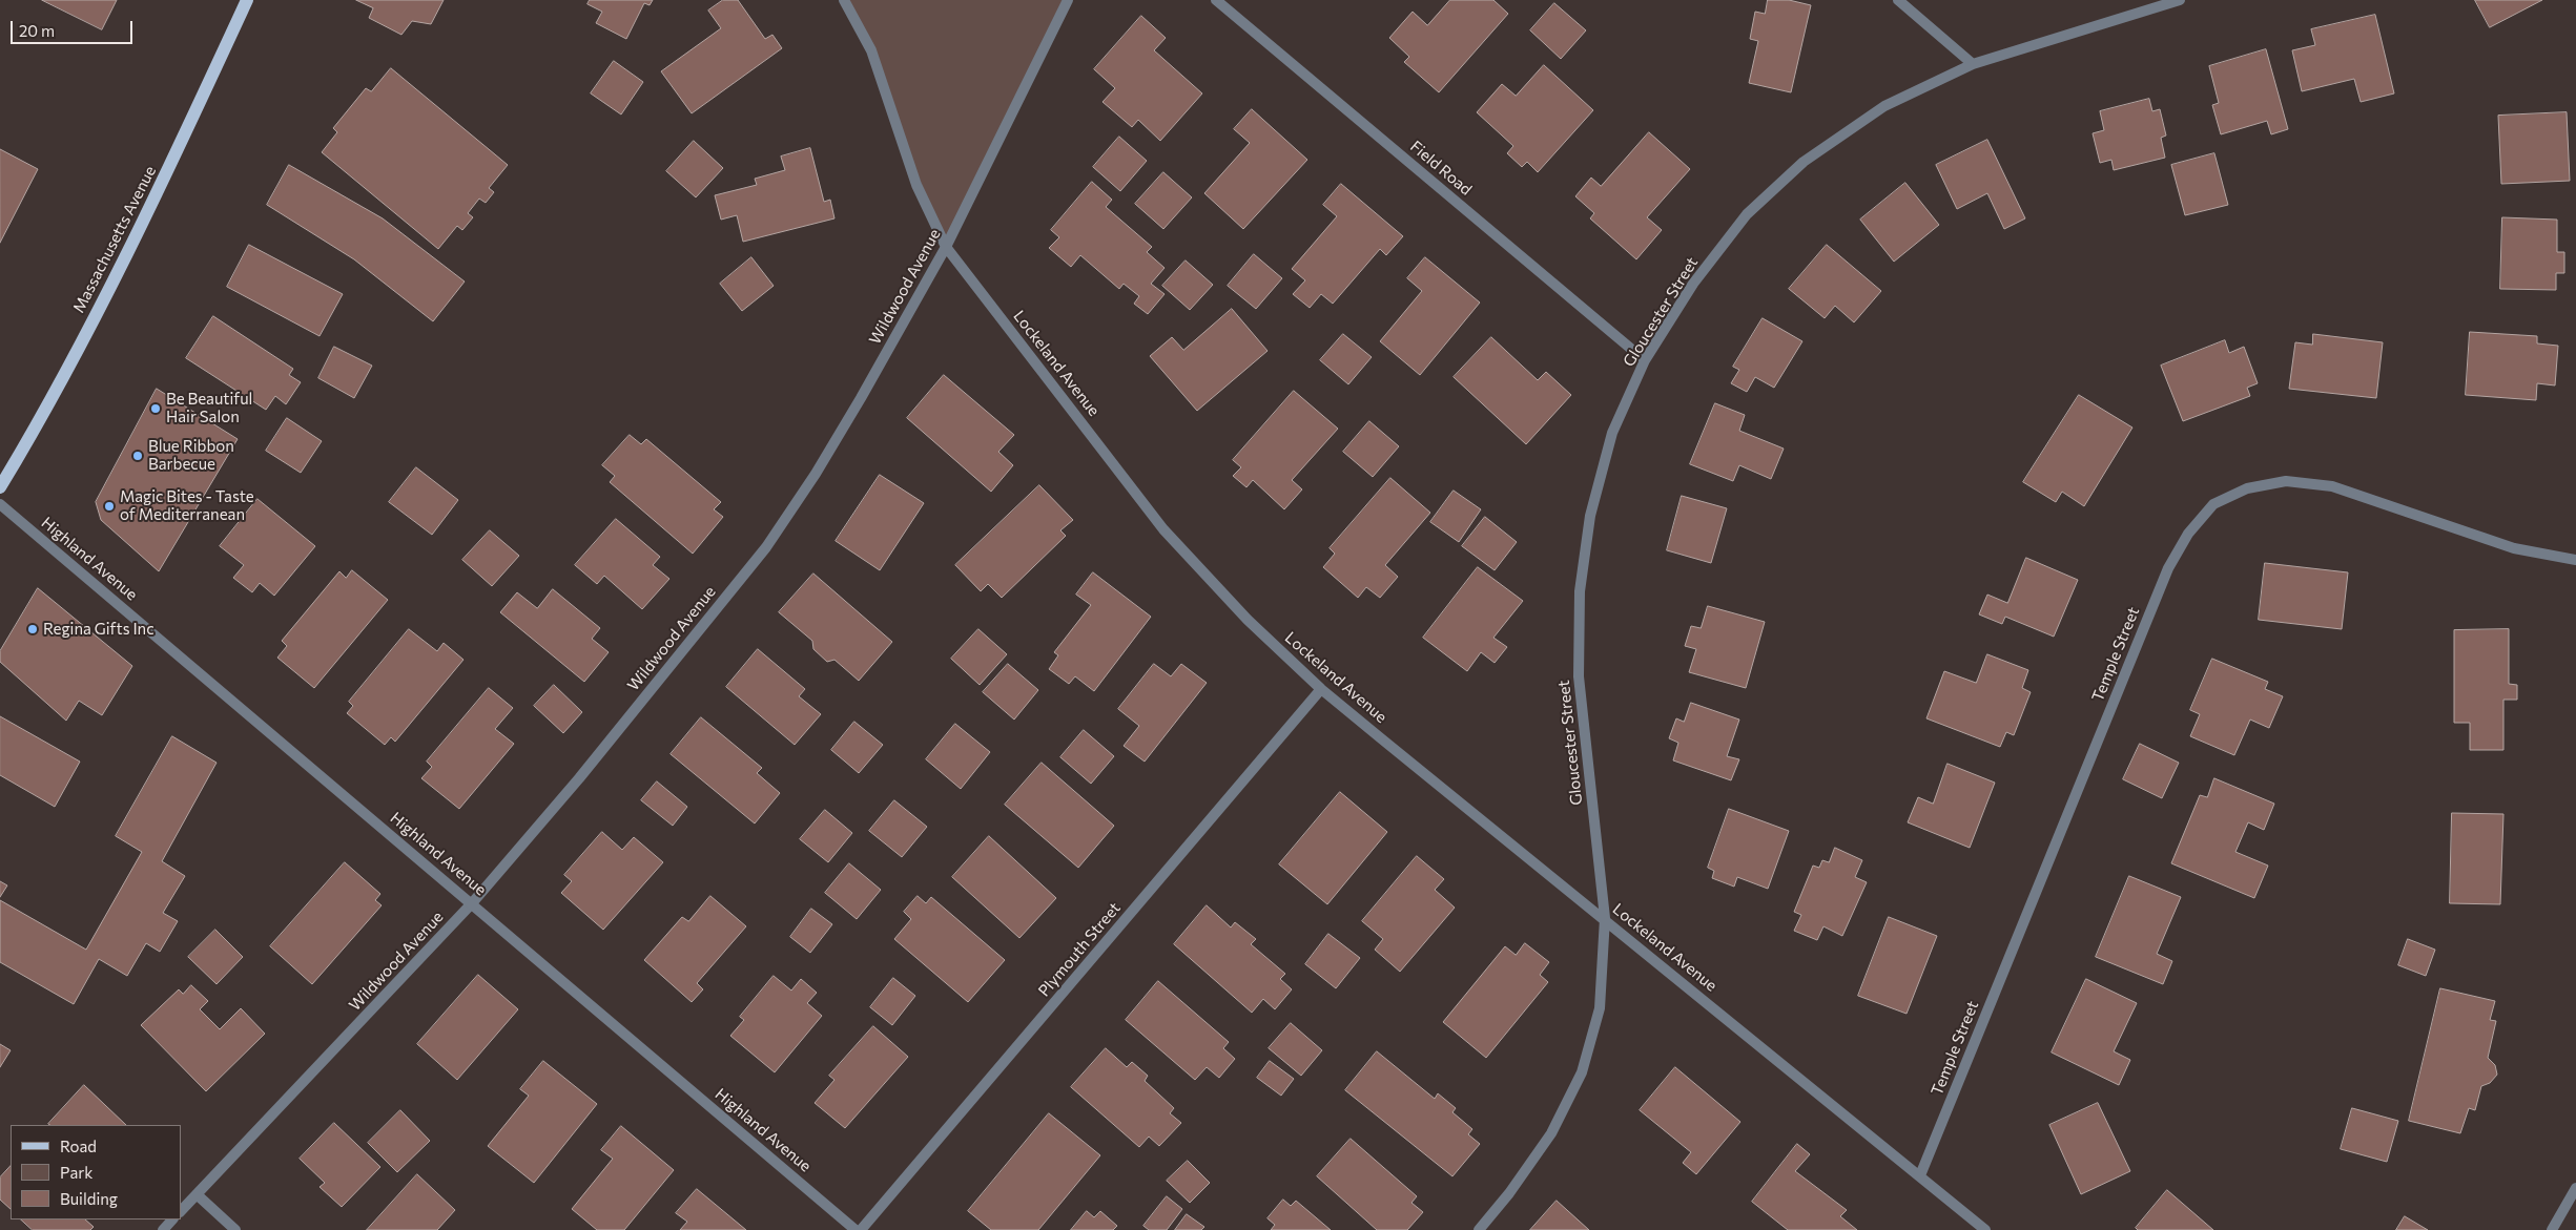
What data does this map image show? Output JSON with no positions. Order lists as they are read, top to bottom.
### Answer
{
  "streets": {
    "main road": ["Massachusetts Avenue"],
    "street": [
      "Field Road",
      "Wildwood Avenue",
      "Gloucester Street",
      "Lockeland Avenue",
      "Highland Avenue",
      "Temple Street",
      "Plymouth Street"
    ]
  },
  "crossings": [
    ["Field Road", "Gloucester Street"],
    ["Wildwood Avenue", "Lockeland Avenue"],
    ["Wildwood Avenue", "Highland Avenue"],
    ["Gloucester Street", "Lockeland Avenue"],
    ["Lockeland Avenue", "Temple Street"],
    ["Lockeland Avenue", "Plymouth Street"]
  ],
  "places": [
    "Be Beautiful Hair Salon",
    "Blue Ribbon Barbecue",
    "Magic Bites - Taste of Mediterranean",
    "Regina Gifts Inc"
  ],
  "legend": ["Road", "Park", "Building"],
  "scale_bar": "20 m"
}
